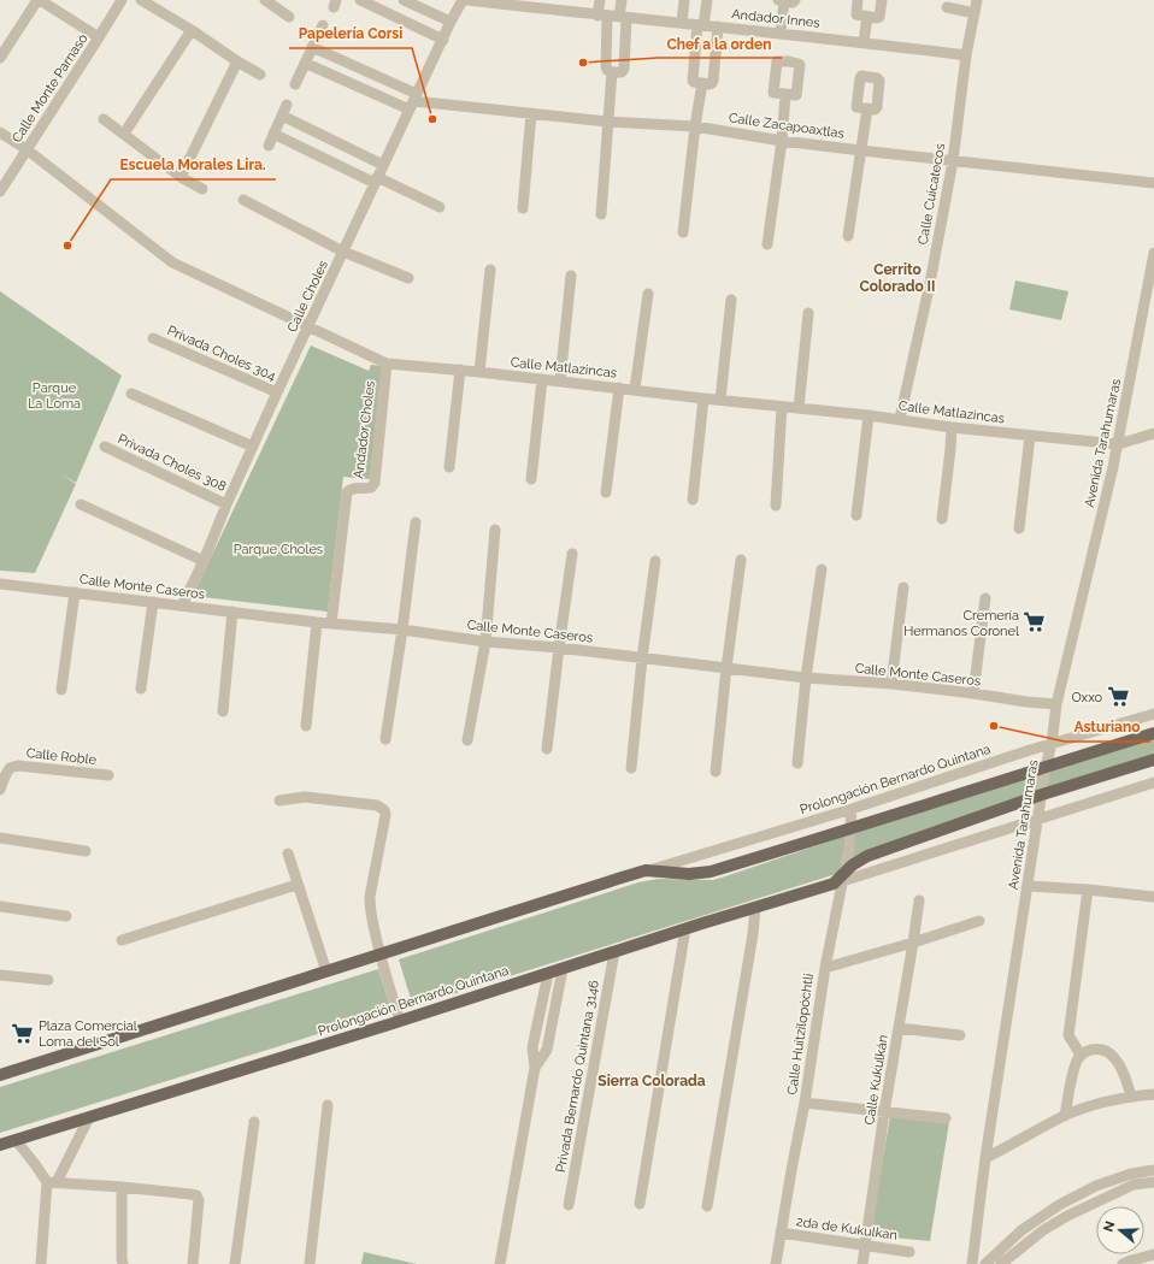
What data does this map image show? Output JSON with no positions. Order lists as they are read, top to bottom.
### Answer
{
  "streets": {
    "main road": ["Prolongación Bernardo Quintana"],
    "street": [
      "Andador Innes",
      "Calle Monte Parnaso",
      "Calle Zacapoaxtlas",
      "Calle Cuicatecos",
      "Calle Choles",
      "Privada Choles 304",
      "Calle Matlazincas",
      "Andador Choles",
      "Avenida Tarahumaras",
      "Privada Choles 308",
      "Calle Monte Caseros",
      "Calle Roble",
      "Calle Huitzilopóchtli",
      "Privada Bernardo Quintana 3146",
      "Calle Kukulkán",
      "2da de Kukulkan"
    ]
  },
  "crossings": [
    ["Andador Innes", "Calle Cuicatecos"],
    ["Calle Monte Parnaso", "Calle Matlazincas"],
    ["Calle Zacapoaxtlas", "Calle Cuicatecos"],
    ["Calle Zacapoaxtlas", "Calle Choles"],
    ["Calle Cuicatecos", "Calle Matlazincas"],
    ["Calle Choles", "Privada Choles 304"],
    ["Calle Choles", "Calle Matlazincas"],
    ["Calle Choles", "Privada Choles 308"],
    ["Calle Choles", "Calle Monte Caseros"],
    ["Calle Matlazincas", "Andador Choles"],
    ["Calle Matlazincas", "Avenida Tarahumaras"],
    ["Andador Choles", "Calle Monte Caseros"],
    ["Avenida Tarahumaras", "Calle Monte Caseros"],
    ["Avenida Tarahumaras", "Prolongación Bernardo Quintana"],
    ["Prolongación Bernardo Quintana", "Calle Huitzilopóchtli"],
    ["Prolongación Bernardo Quintana", "Privada Bernardo Quintana 3146"],
    ["Calle Huitzilopóchtli", "2da de Kukulkan"],
    ["Calle Kukulkán", "2da de Kukulkan"]
  ],
  "districts": ["Cerrito Colorado II", "Sierra Colorada"],
  "parks": ["Parque La Loma", "Parque Choles"],
  "places": {
    "other": [
      "Chef a la orden",
      "Papelería Corsi",
      "Escuela Morales Lira.",
      "Asturiano"
    ],
    "supermarket": ["Cremería Hermanos Coronel", "Oxxo", "Plaza Comercial Loma del Sol"]
  },
  "north": "left"
}
